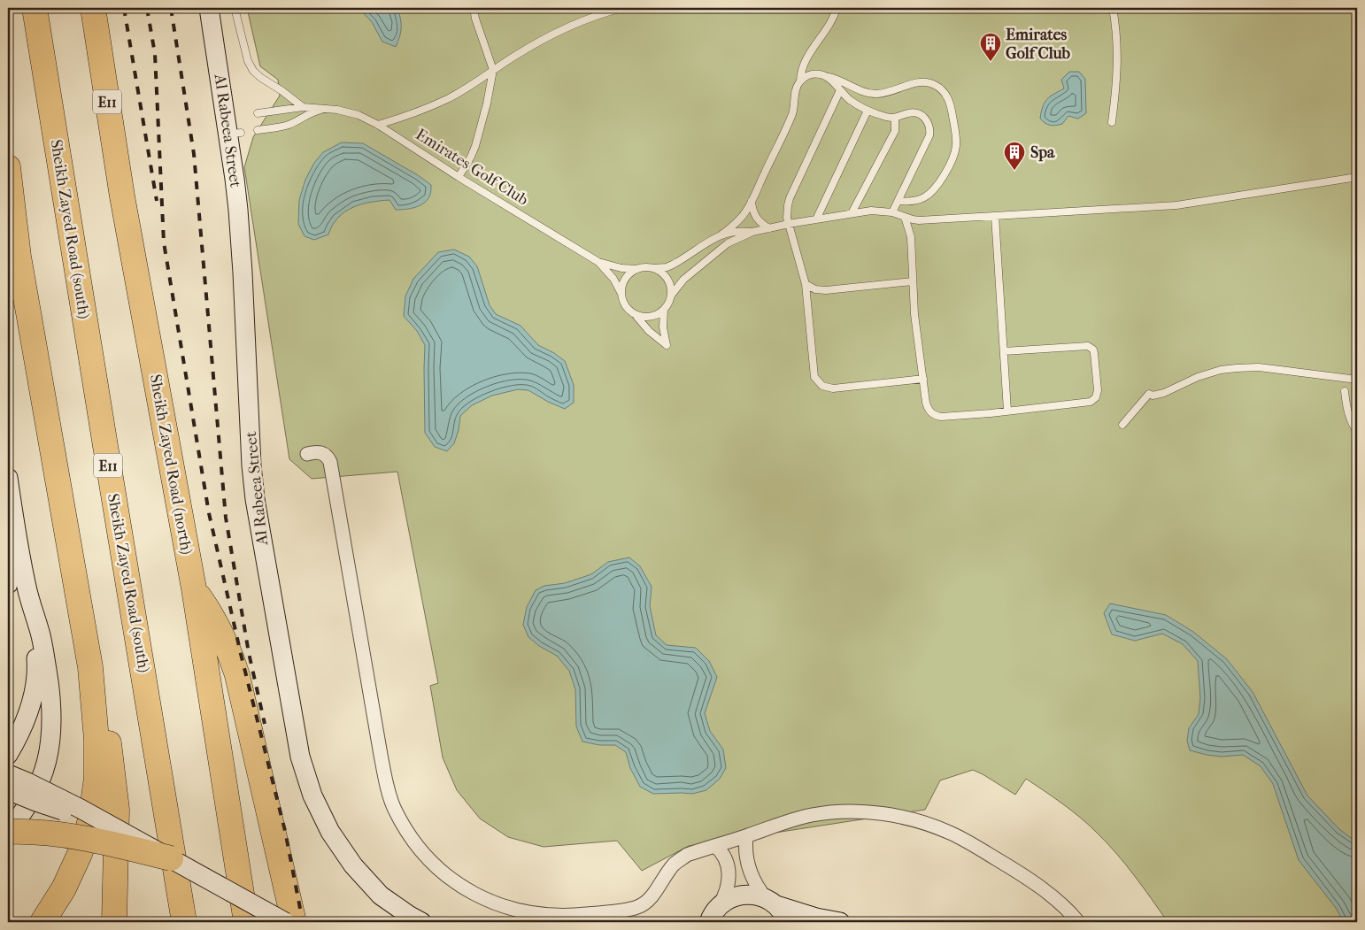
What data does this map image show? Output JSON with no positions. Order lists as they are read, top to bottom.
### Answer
{
  "streets": {
    "highway": ["E11", "Sheikh Zayed Road (south)", "Sheikh Zayed Road (north)"],
    "main road": ["Al Rabeea Street"],
    "lane": ["Emirates Golf Club"]
  },
  "places": {
    "building": ["Emirates Golf Club", "Spa"]
  }
}
